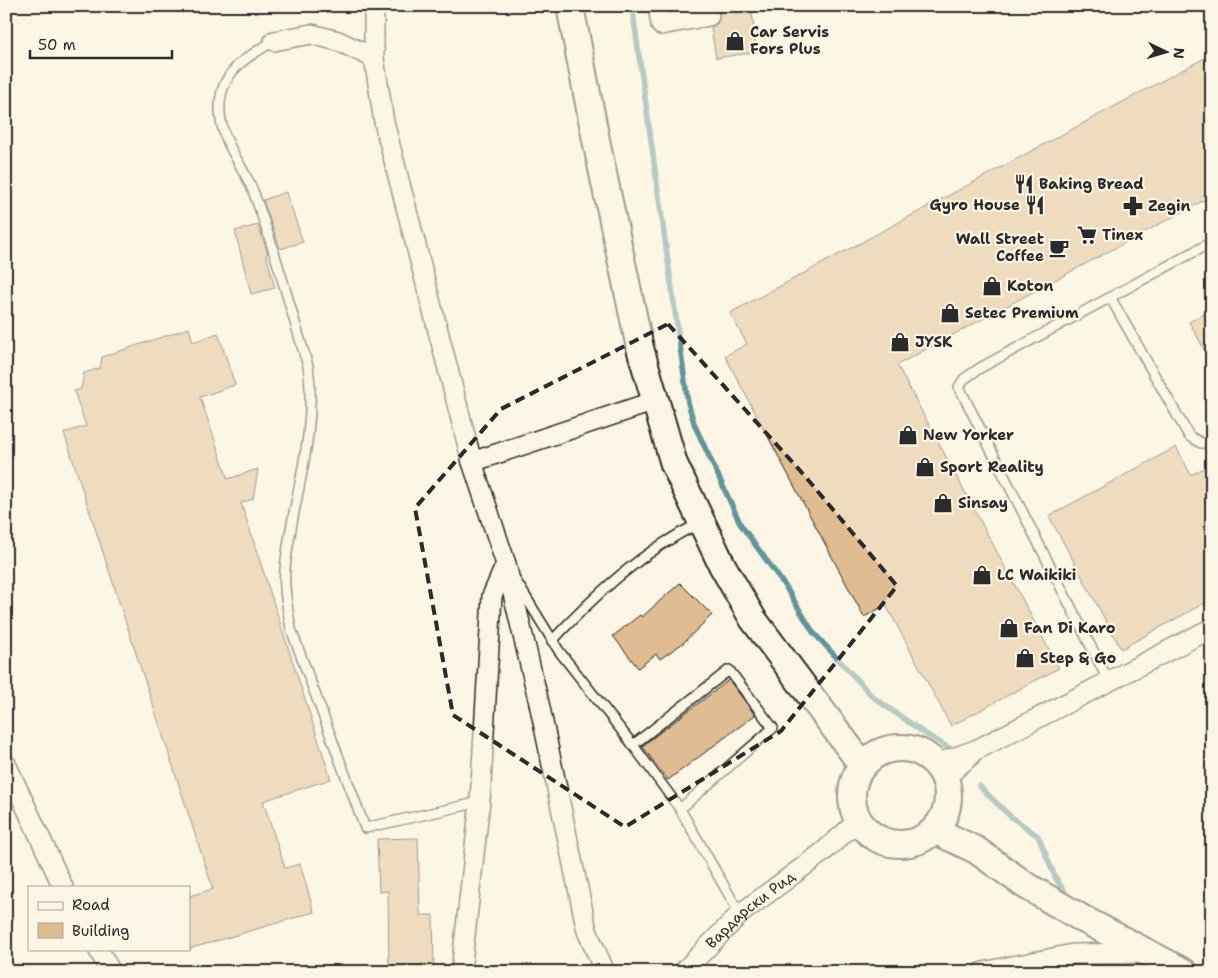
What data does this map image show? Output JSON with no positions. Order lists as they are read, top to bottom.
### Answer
{
  "streets": {
    "street": ["Вардарски Рид"]
  },
  "places": {
    "shop": [
      "Car Servis Fors Plus",
      "Koton",
      "Setec Premium",
      "JYSK",
      "New Yorker",
      "Sport Reality",
      "Sinsay",
      "LC Waikiki",
      "Fan Di Karo",
      "Step & Go"
    ],
    "restaurant": ["Baking Bread", "Gyro House"],
    "pharmacy": ["Zegin"],
    "supermarket": ["Tinex"],
    "cafe": ["Wall Street Coffee"]
  },
  "legend": ["Road", "Building"],
  "scale_bar": "50 m",
  "north": "right"
}
